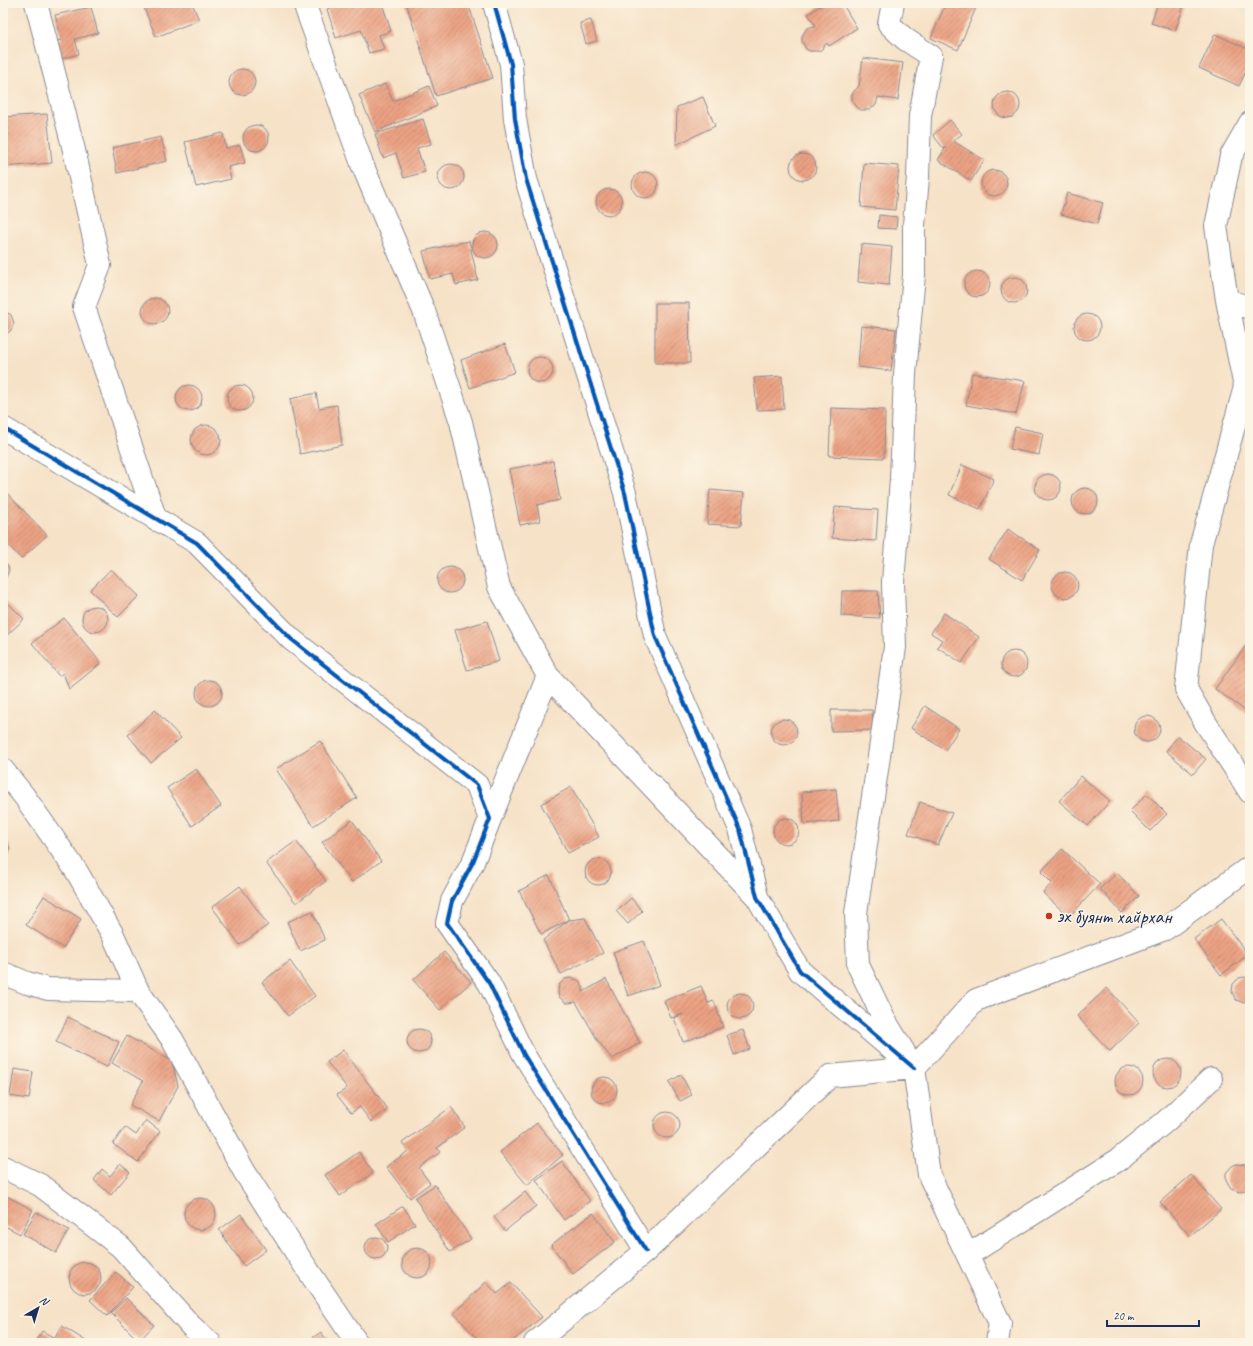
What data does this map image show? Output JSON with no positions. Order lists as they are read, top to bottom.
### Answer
{
  "places": ["эх буянт хайрхан"],
  "scale_bar": "20 m",
  "north": "top right"
}
